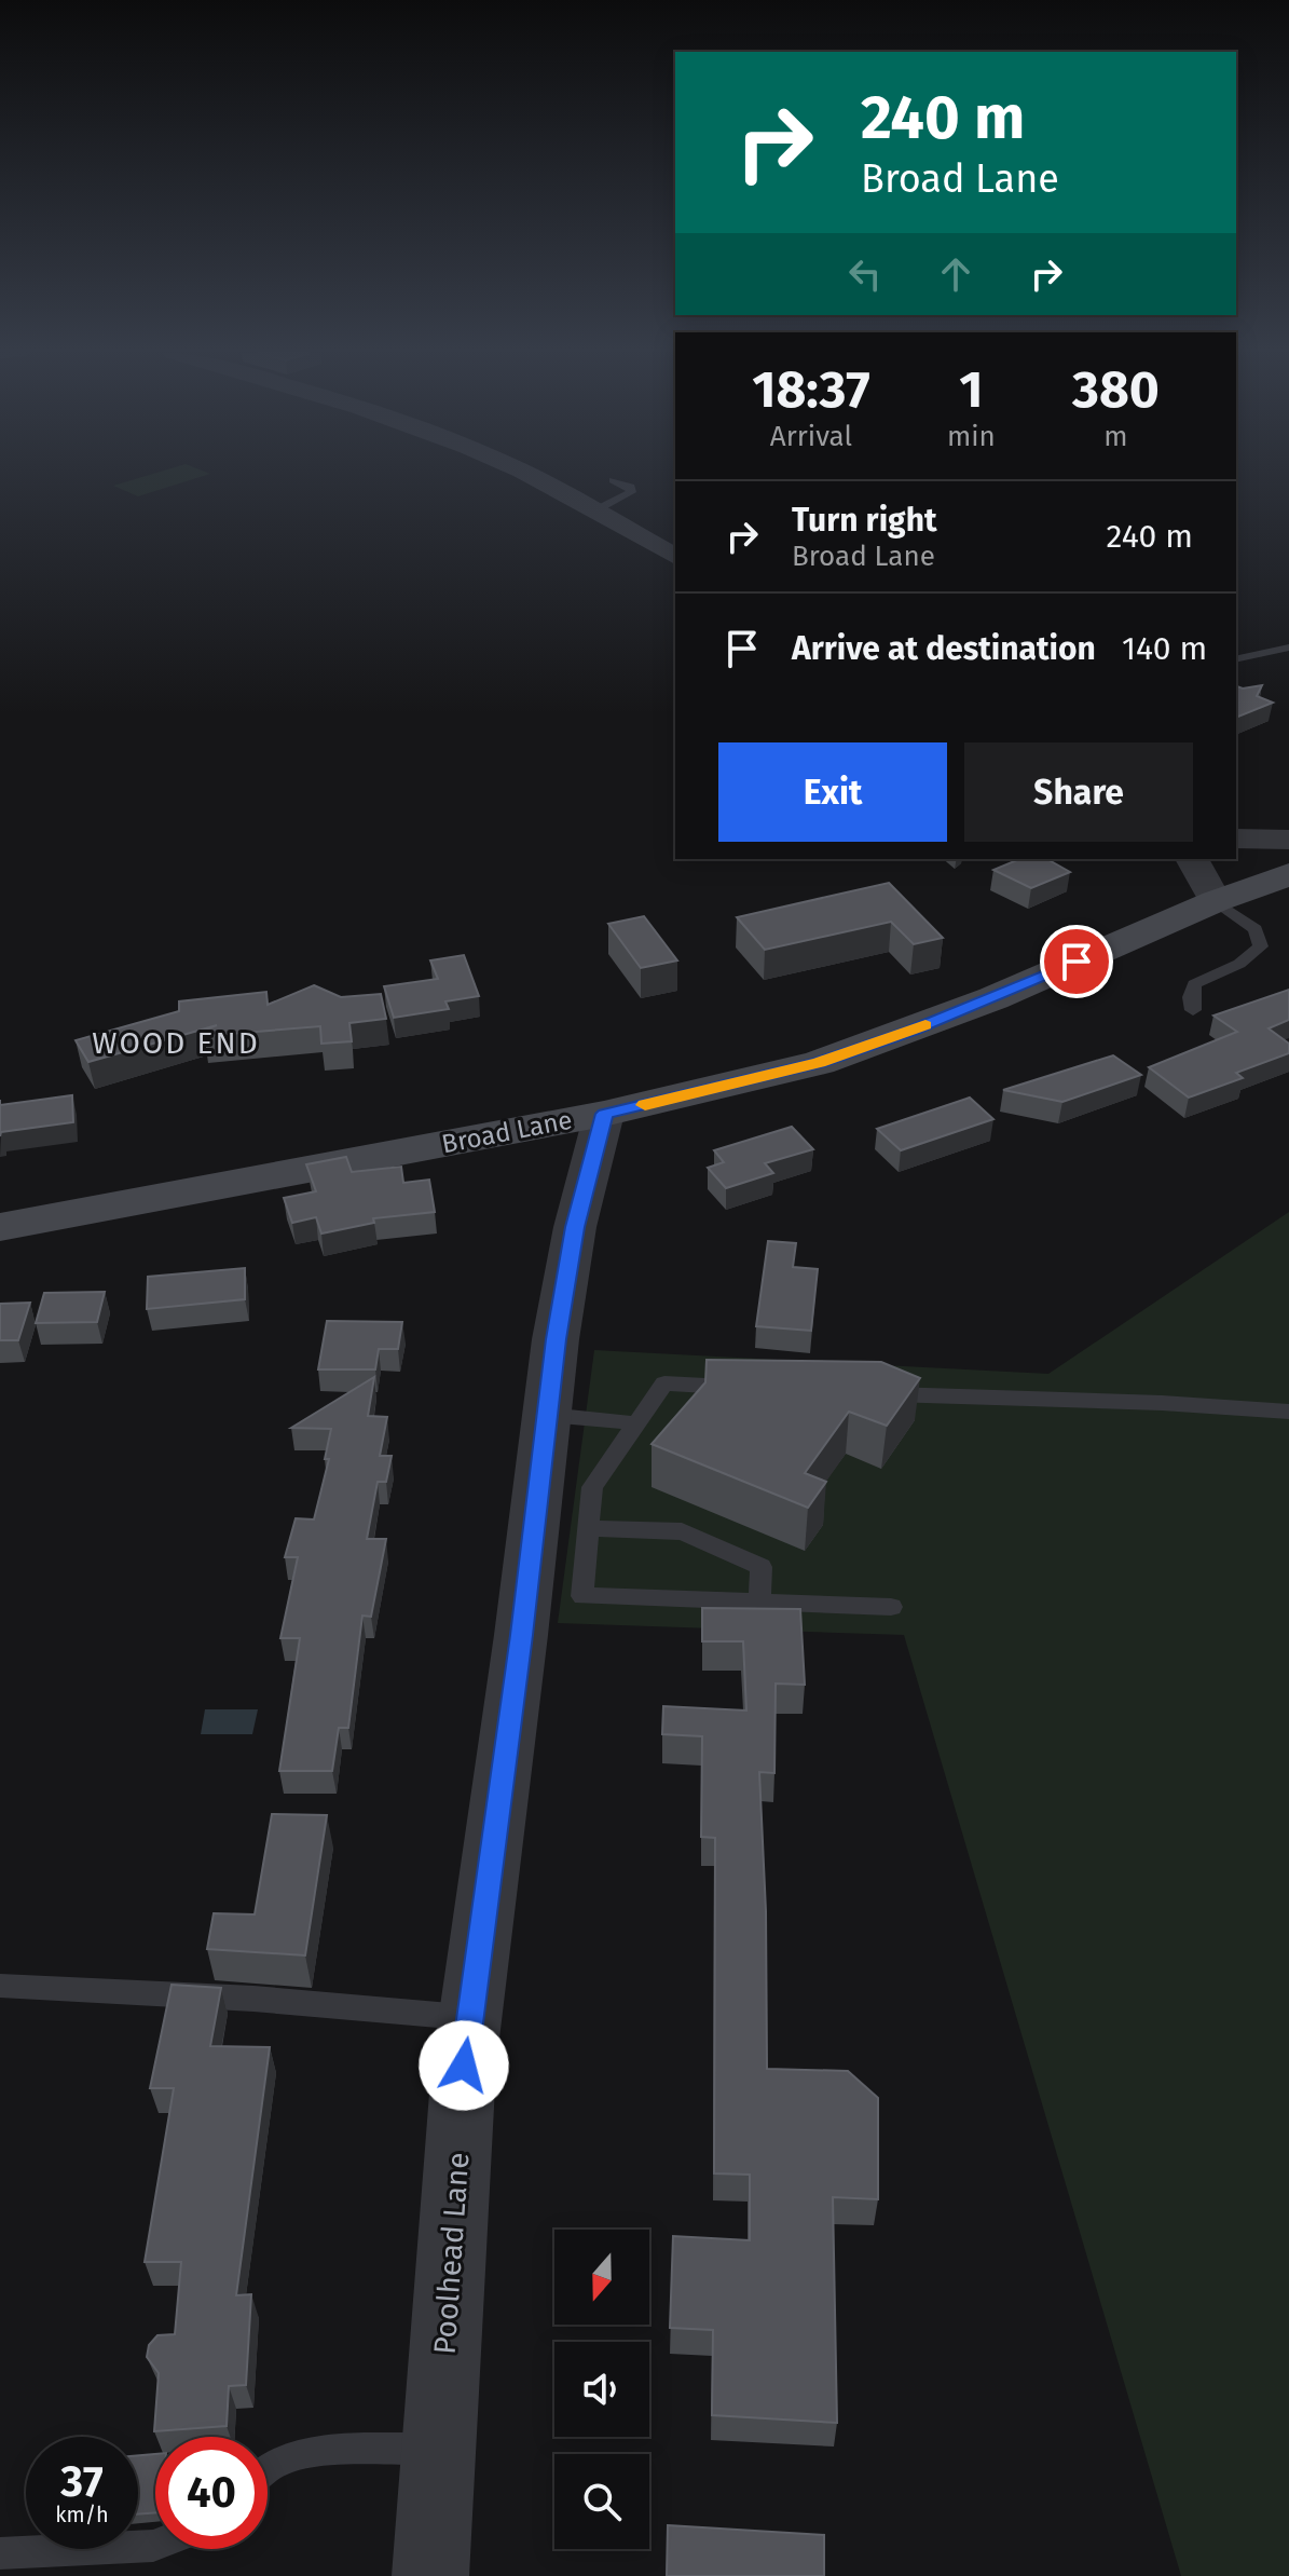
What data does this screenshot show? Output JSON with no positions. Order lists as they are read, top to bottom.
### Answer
{
  "streets": {
    "main road": ["Broad Lane"],
    "street": ["Poolhead Lane"]
  },
  "crossings": [
    ["Broad Lane", "Poolhead Lane"]
  ],
  "districts": ["WOOD END"],
  "north": "bottom",
  "page": {
    "turn": ["240 m", "Broad Lane"],
    "eta": [
      "18:37",
      "Arrival",
      "1",
      "min",
      "380",
      "m"
    ],
    "list": [
      {
        "name": "Turn right",
        "note": "Broad Lane",
        "value": "240 m"
      },
      {
        "name": "Arrive at destination",
        "value": "140 m"
      }
    ],
    "buttons": ["Exit", "Share"],
    "speed": "37 km/h",
    "limit": "40"
  }
}
